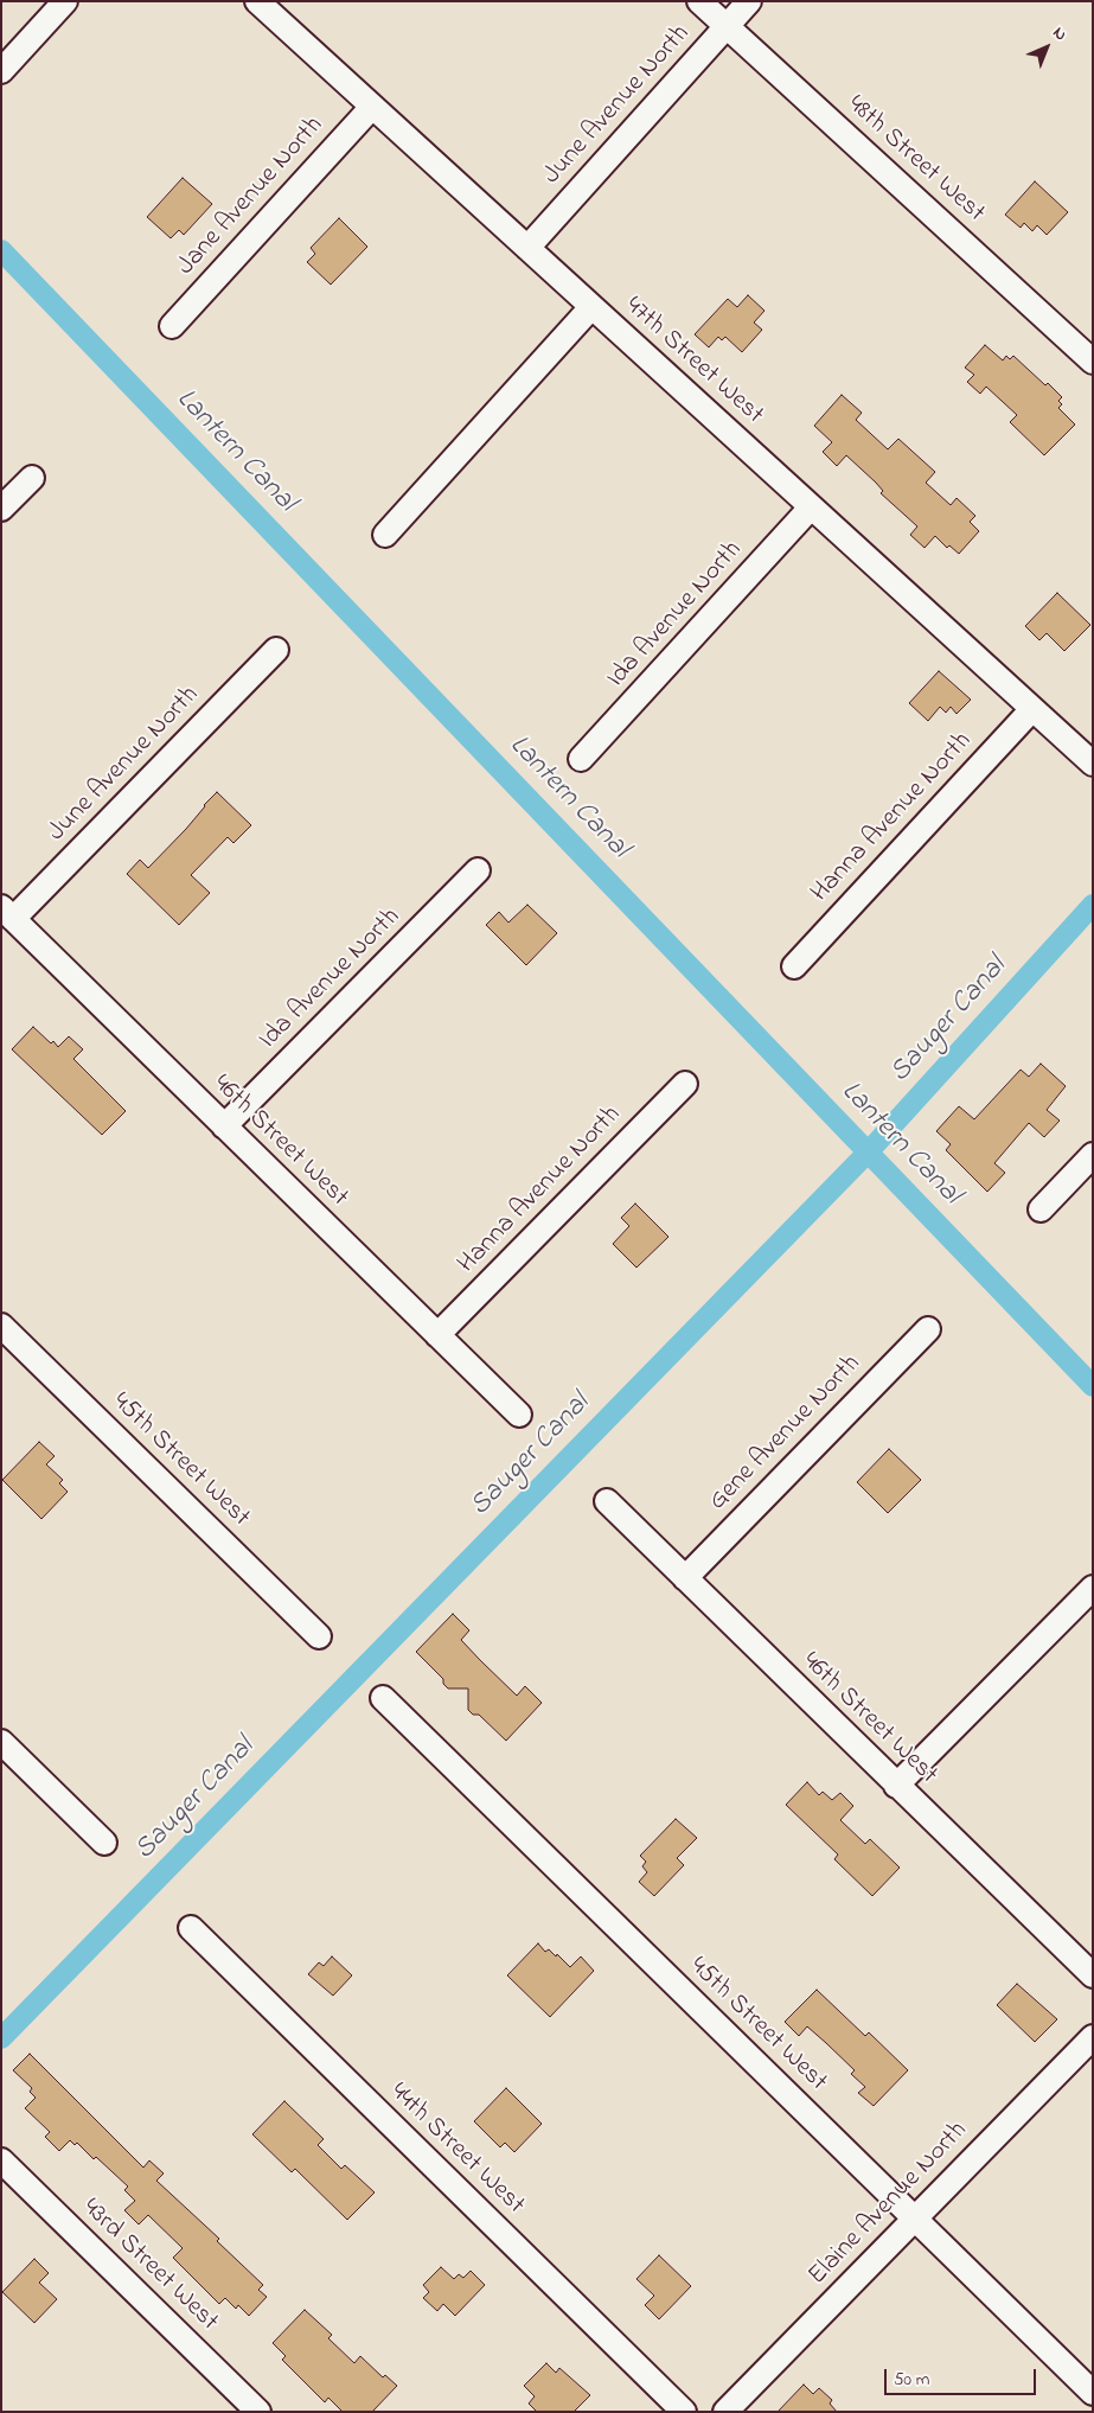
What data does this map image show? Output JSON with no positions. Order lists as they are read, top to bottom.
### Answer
{
  "streets": {
    "street": [
      "June Avenue North",
      "48th Street West",
      "Jane Avenue North",
      "47th Street West",
      "Ida Avenue North",
      "Hanna Avenue North",
      "46th Street West",
      "Gene Avenue North",
      "45th Street West",
      "44th Street West",
      "Elaine Avenue North",
      "43rd Street West"
    ]
  },
  "crossings": [
    ["June Avenue North", "48th Street West"],
    ["June Avenue North", "47th Street West"],
    ["June Avenue North", "46th Street West"],
    ["Jane Avenue North", "47th Street West"],
    ["47th Street West", "Ida Avenue North"],
    ["47th Street West", "Hanna Avenue North"],
    ["Ida Avenue North", "46th Street West"],
    ["Hanna Avenue North", "46th Street West"],
    ["46th Street West", "Gene Avenue North"],
    ["45th Street West", "Elaine Avenue North"]
  ],
  "water": ["Lantern Canal", "Sauger Canal"],
  "scale_bar": "50 m",
  "north": "top right"
}
